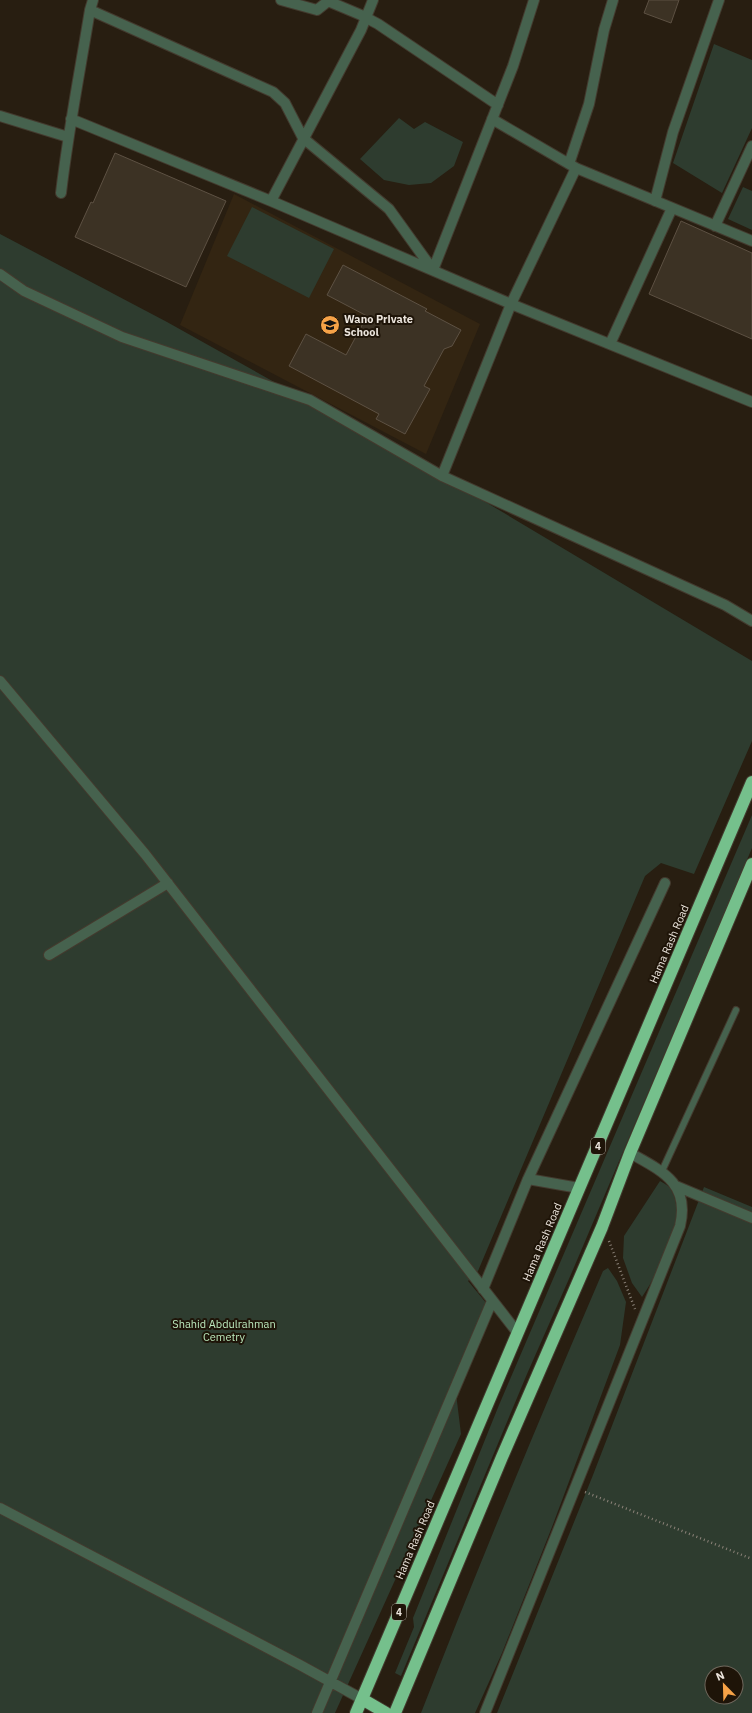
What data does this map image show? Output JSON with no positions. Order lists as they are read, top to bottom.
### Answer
{
  "streets": {
    "highway": ["Hama Rash Road", "4"]
  },
  "parks": ["Shahid Abdulrahman Cemetry"],
  "places": {
    "school or university": ["Wano Private School"]
  },
  "north": "top left"
}
